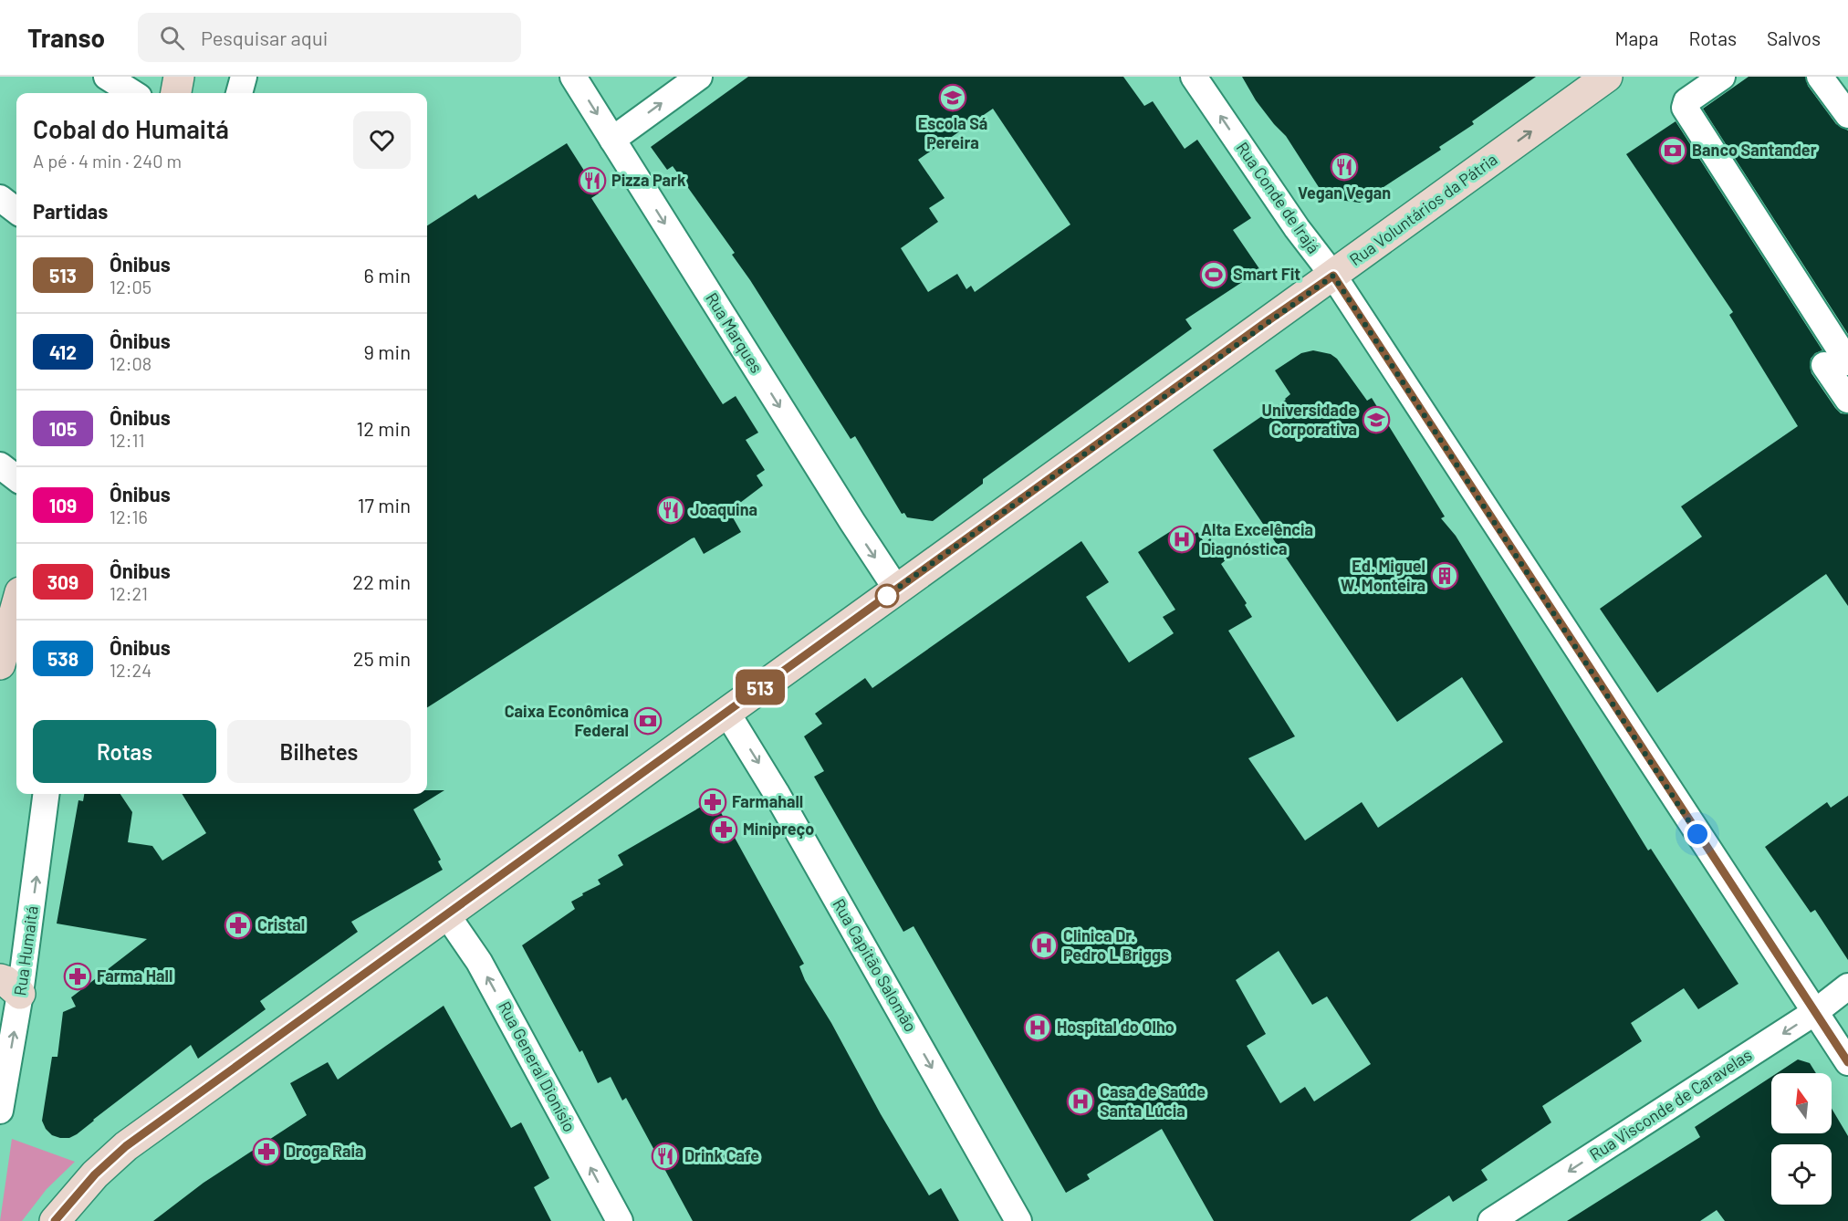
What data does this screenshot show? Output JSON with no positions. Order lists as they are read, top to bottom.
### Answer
{
  "streets": {
    "main road": ["Rua Voluntários da Pátria"],
    "street": [
      "Rua Conde de Irajá",
      "Rua Marques",
      "Rua Humaitá",
      "Rua Capitão Salomão",
      "Rua General Dionísio",
      "Rua Visconde de Caravelas"
    ]
  },
  "crossings": [
    ["Rua Conde de Irajá", "Rua Voluntários da Pátria"],
    ["Rua Conde de Irajá", "Rua Visconde de Caravelas"],
    ["Rua Voluntários da Pátria", "Rua Marques"],
    ["Rua Voluntários da Pátria", "Rua Capitão Salomão"],
    ["Rua Voluntários da Pátria", "Rua General Dionísio"]
  ],
  "one_way": [
    "Rua Marques",
    "Rua Humaitá",
    "Rua Capitão Salomão",
    "Rua General Dionísio",
    "Rua Visconde de Caravelas"
  ],
  "places": {
    "school or university": ["Escola Sá Pereira", "Universidade Corporativa"],
    "bank": ["Banco Santander", "Caixa Econômica Federal"],
    "restaurant": [
      "Vegan Vegan",
      "Pizza Park",
      "Joaquina",
      "Drink Cafe"
    ],
    "sports": ["Smart Fit"],
    "hospital": [
      "Alta Excelência Diagnóstica",
      "Clinica Dr. Pedro L Briggs",
      "Hospital do Olho",
      "Casa de Saúde Santa Lúcia"
    ],
    "building": ["Ed. Miguel W. Monteira"],
    "pharmacy": [
      "Farmahall",
      "Minipreço",
      "Cristal",
      "Farma Hall",
      "Droga Raia"
    ]
  },
  "lines": ["bus line 513"],
  "north": "top",
  "page": {
    "header": "Transo",
    "search": "Pesquisar aqui",
    "nav": ["Mapa", "Rotas", "Salvos"],
    "on_map": "513",
    "heading": [
      ["Cobal do Humaitá", "A pé · 4 min · 240 m"],
      "Partidas"
    ],
    "list": [
      {
        "mark": "513",
        "name": "Ônibus",
        "note": "12:05",
        "value": "6 min"
      },
      {
        "mark": "412",
        "name": "Ônibus",
        "note": "12:08",
        "value": "9 min"
      },
      {
        "mark": "105",
        "name": "Ônibus",
        "note": "12:11",
        "value": "12 min"
      },
      {
        "mark": "109",
        "name": "Ônibus",
        "note": "12:16",
        "value": "17 min"
      },
      {
        "mark": "309",
        "name": "Ônibus",
        "note": "12:21",
        "value": "22 min"
      },
      {
        "mark": "538",
        "name": "Ônibus",
        "note": "12:24",
        "value": "25 min"
      }
    ],
    "buttons": ["Rotas", "Bilhetes"]
  }
}
